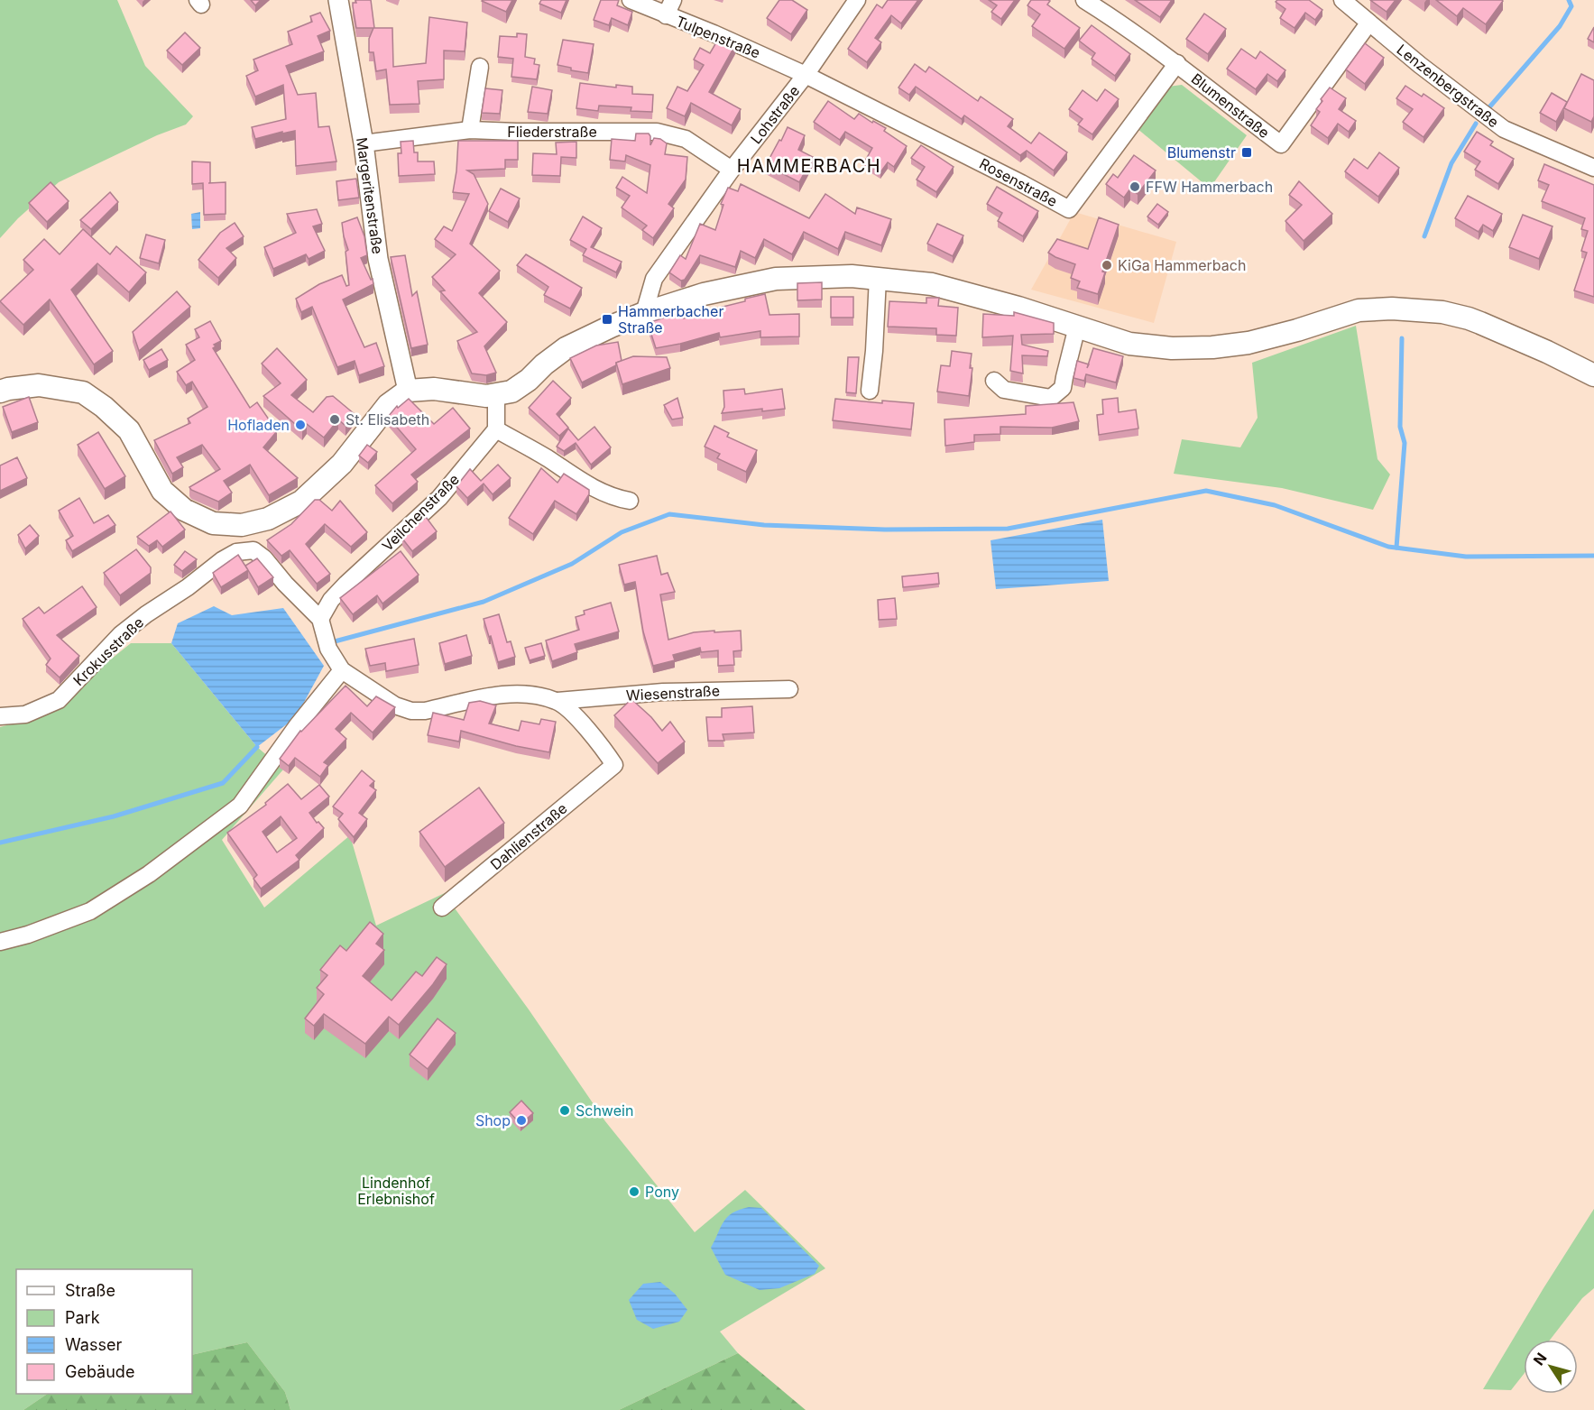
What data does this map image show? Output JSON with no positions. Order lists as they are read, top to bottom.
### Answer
{
  "streets": {
    "street": [
      "Tulpenstraße",
      "Lenzenbergstraße",
      "Blumenstraße",
      "Lohstraße",
      "Fliederstraße",
      "Rosenstraße",
      "Margeritenstraße",
      "Veilchenstraße",
      "Krokusstraße",
      "Wiesenstraße",
      "Dahlienstraße"
    ]
  },
  "crossings": [
    ["Tulpenstraße", "Lohstraße"],
    ["Tulpenstraße", "Rosenstraße"],
    ["Lenzenbergstraße", "Blumenstraße"],
    ["Blumenstraße", "Rosenstraße"],
    ["Lohstraße", "Fliederstraße"],
    ["Lohstraße", "Rosenstraße"],
    ["Fliederstraße", "Margeritenstraße"],
    ["Veilchenstraße", "Krokusstraße"],
    ["Wiesenstraße", "Dahlienstraße"]
  ],
  "districts": ["HAMMERBACH"],
  "parks": ["Lindenhof Erlebnishof"],
  "places": {
    "transit": ["Blumenstr", "Hammerbacher Straße"],
    "other": [
      "FFW Hammerbach",
      "KiGa Hammerbach",
      "St. Elisabeth",
      "Hofladen",
      "Schwein",
      "Shop",
      "Pony"
    ]
  },
  "legend": [
    "Straße",
    "Park",
    "Wasser",
    "Gebäude"
  ],
  "north": "top left"
}
